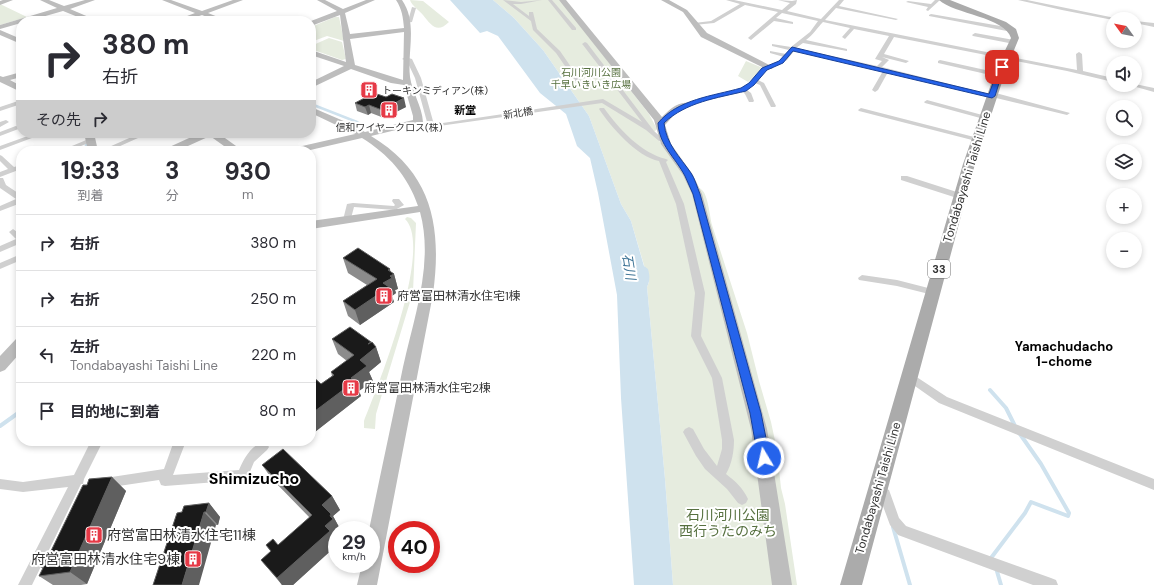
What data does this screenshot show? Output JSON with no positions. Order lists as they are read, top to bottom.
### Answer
{
  "streets": {
    "main road": ["Tondabayashi Taishi Line", "33"],
    "street": ["新北橋"]
  },
  "districts": ["新堂", "Yamachudacho 1-chome", "Shimizucho"],
  "water": ["石川"],
  "parks": ["石川河川公園 千早いきいき広場", "石川河川公園 西行うたのみち"],
  "places": {
    "building": [
      "トーキンミディアン(株)",
      "信和ワイヤークロス(株)",
      "府営富田林清水住宅1棟",
      "府営富田林清水住宅2棟",
      "府営富田林清水住宅11棟",
      "府営富田林清水住宅9棟"
    ]
  },
  "north": "top left",
  "page": {
    "map_buttons": ["+", "−"],
    "turn": ["380 m", "右折"],
    "then": "その先",
    "eta": [
      "19:33",
      "到着",
      "3",
      "分",
      "930",
      "m"
    ],
    "list": [
      {
        "name": "右折",
        "value": "380 m"
      },
      {
        "name": "右折",
        "value": "250 m"
      },
      {
        "name": "左折",
        "note": "Tondabayashi Taishi Line",
        "value": "220 m"
      },
      {
        "name": "目的地に到着",
        "value": "80 m"
      }
    ],
    "speed": "29 km/h",
    "limit": "40"
  }
}
